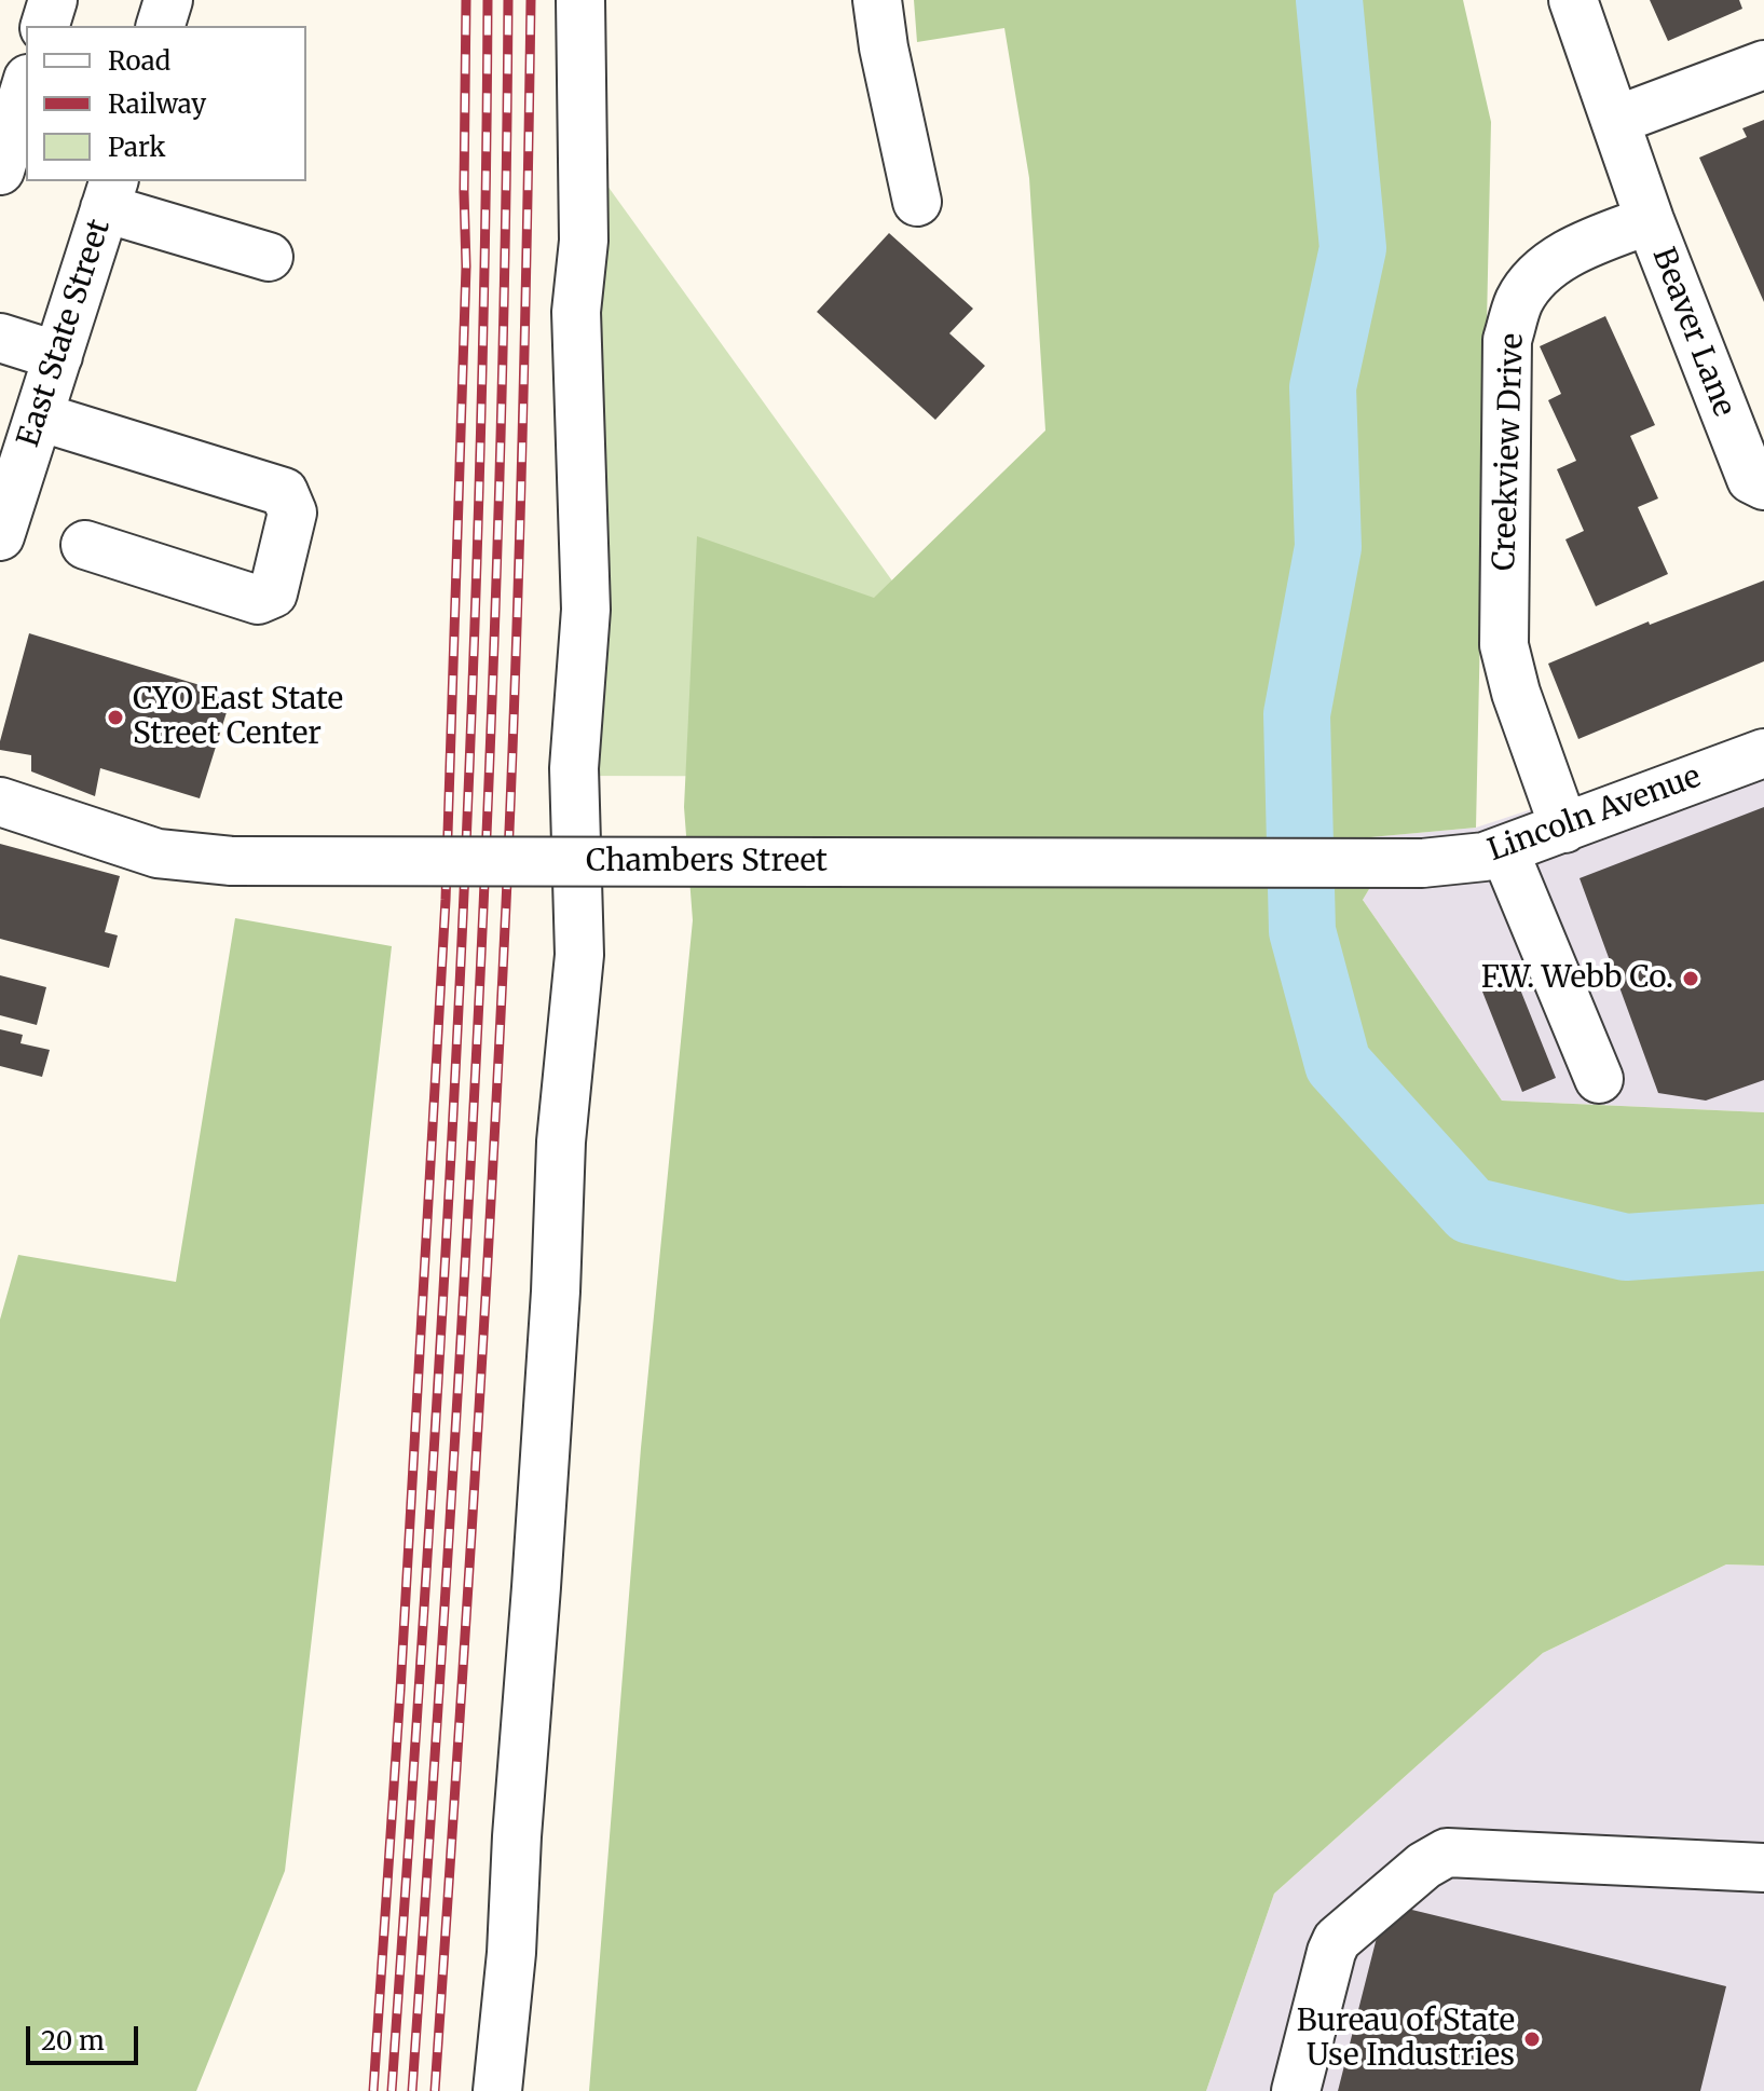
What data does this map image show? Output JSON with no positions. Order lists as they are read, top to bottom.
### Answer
{
  "streets": {
    "street": [
      "Beaver Lane",
      "East State Street",
      "Creekview Drive",
      "Lincoln Avenue",
      "Chambers Street"
    ]
  },
  "crossings": [
    ["Beaver Lane", "Creekview Drive"],
    ["Creekview Drive", "Lincoln Avenue"],
    ["Lincoln Avenue", "Chambers Street"]
  ],
  "places": ["CYO East State Street Center", "F.W. Webb Co.", "Bureau of State Use Industries"],
  "legend": ["Road", "Railway", "Park"],
  "scale_bar": "20 m"
}
